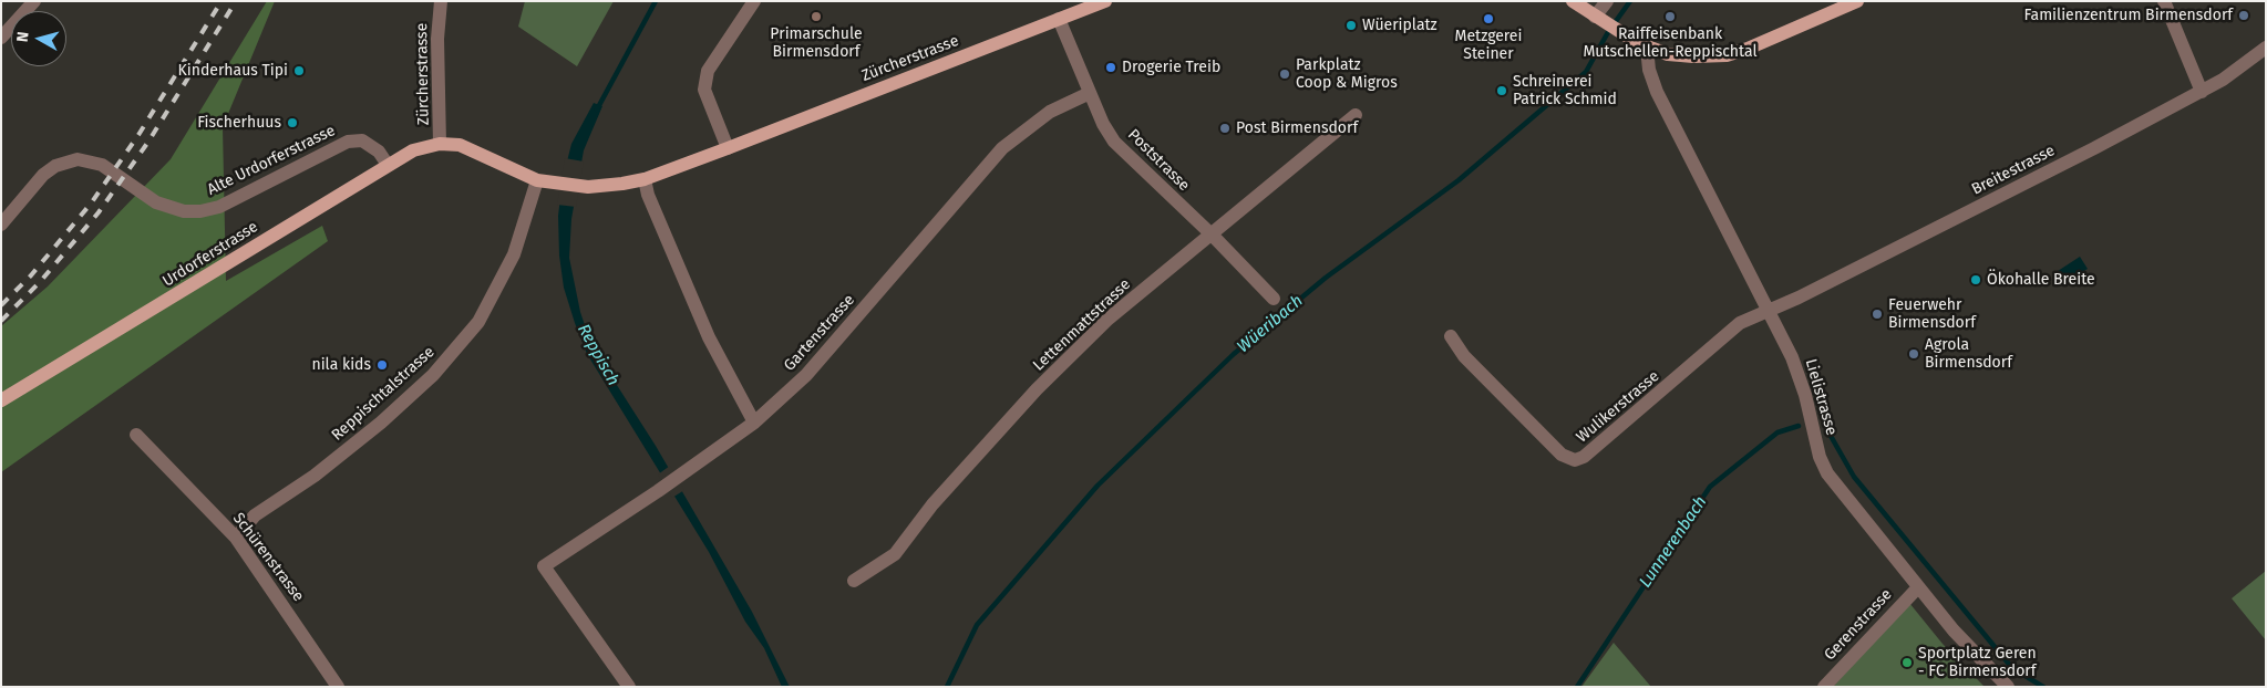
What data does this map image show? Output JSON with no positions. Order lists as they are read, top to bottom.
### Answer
{
  "streets": {
    "main road": ["Zürcherstrasse", "Urdorferstrasse"],
    "street": [
      "Alte Urdorferstrasse",
      "Poststrasse",
      "Breitestrasse",
      "Lettenmattstrasse",
      "Gartenstrasse",
      "Reppischtalstrasse",
      "Lielistrasse",
      "Wulikerstrasse",
      "Schürenstrasse",
      "Gerenstrasse"
    ]
  },
  "crossings": [
    ["Zürcherstrasse", "Poststrasse"],
    ["Zürcherstrasse", "Urdorferstrasse"],
    ["Zürcherstrasse", "Reppischtalstrasse"],
    ["Alte Urdorferstrasse", "Urdorferstrasse"],
    ["Poststrasse", "Lettenmattstrasse"],
    ["Poststrasse", "Gartenstrasse"],
    ["Breitestrasse", "Lielistrasse"],
    ["Breitestrasse", "Wulikerstrasse"],
    ["Reppischtalstrasse", "Schürenstrasse"],
    ["Lielistrasse", "Wulikerstrasse"],
    ["Lielistrasse", "Gerenstrasse"]
  ],
  "water": ["Wüeribach", "Reppisch", "Lunnerenbach"],
  "places": [
    "Familienzentrum Birmensdorf",
    "Primarschule Birmensdorf",
    "Raiffeisenbank Mutschellen-Reppischtal",
    "Metzgerei Steiner",
    "Wüeriplatz",
    "Drogerie Treib",
    "Kinderhaus Tipi",
    "Parkplatz Coop & Migros",
    "Schreinerei Patrick Schmid",
    "Fischerhuus",
    "Post Birmensdorf",
    "Ökohalle Breite",
    "Feuerwehr Birmensdorf",
    "Agrola Birmensdorf",
    "nila kids",
    "Sportplatz Geren - FC Birmensdorf"
  ],
  "north": "left"
}
